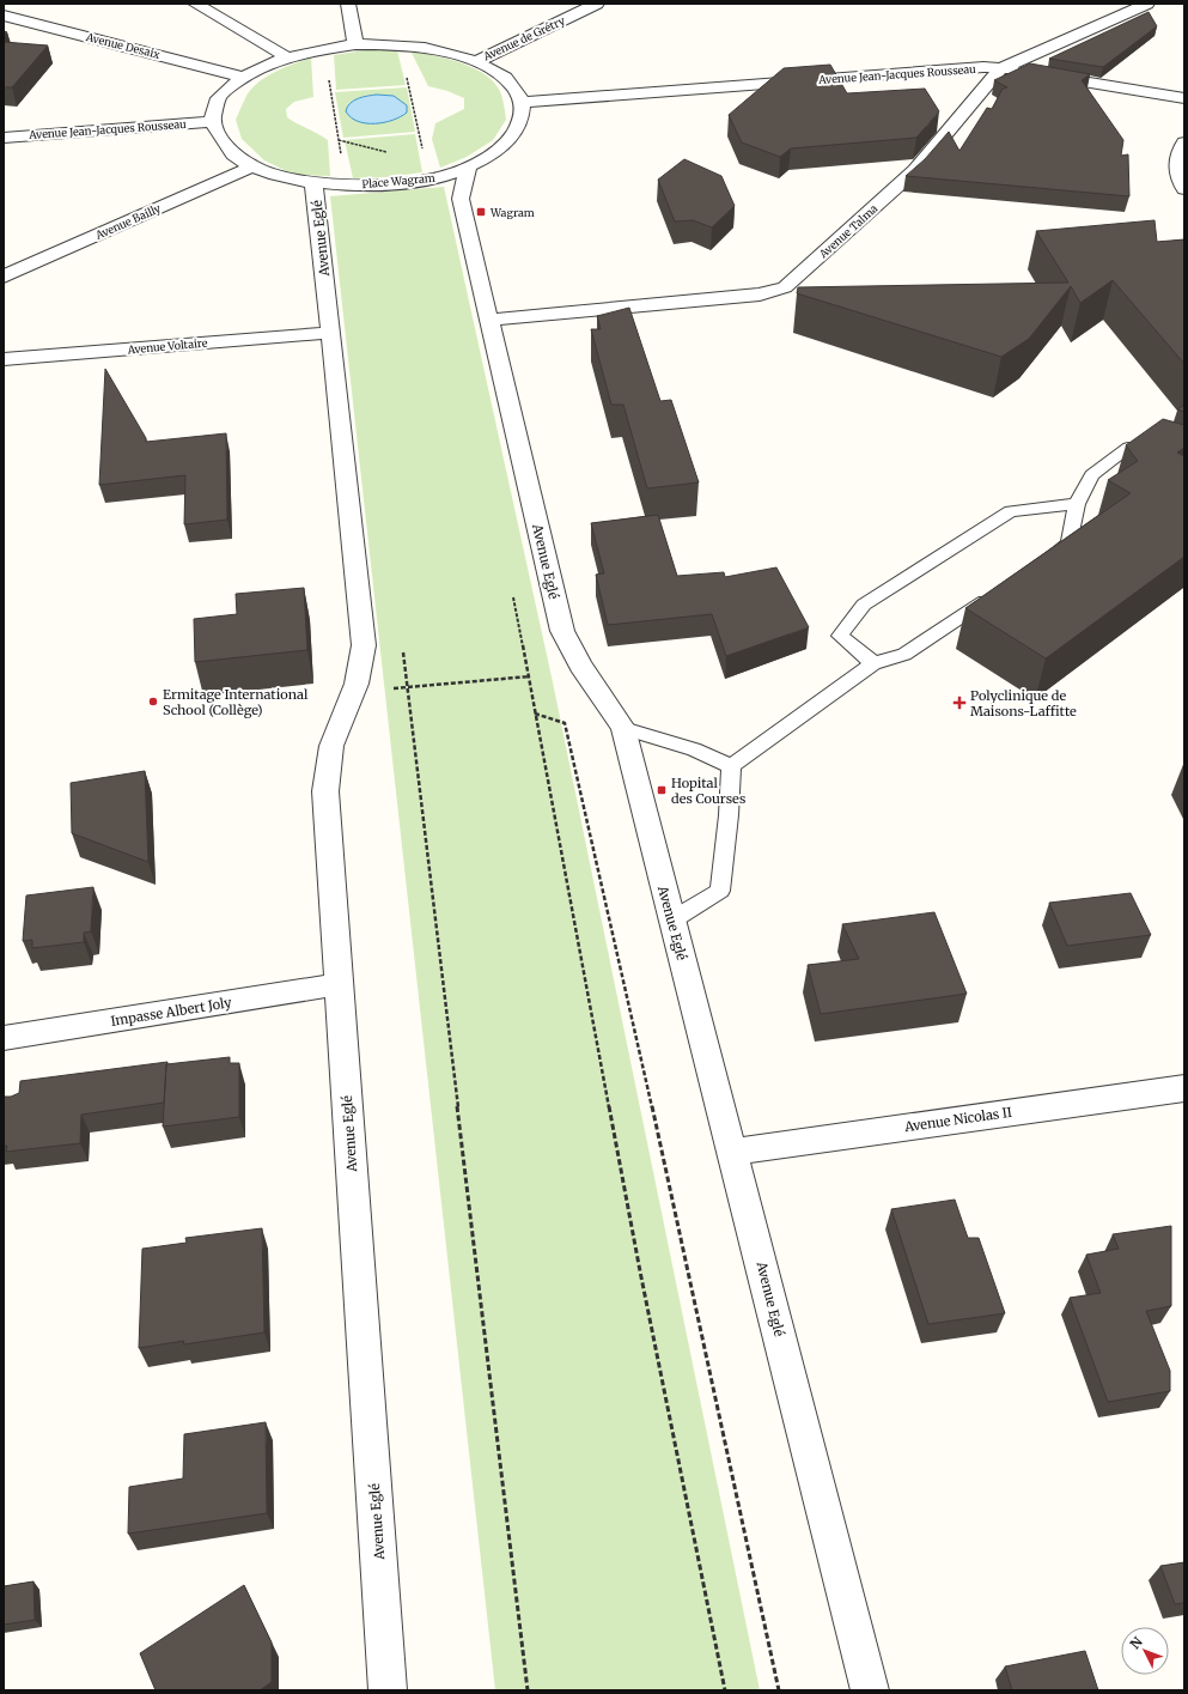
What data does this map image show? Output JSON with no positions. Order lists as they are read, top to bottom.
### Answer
{
  "streets": {
    "street": [
      "Avenue de Grétry",
      "Avenue Desaix",
      "Avenue Jean-Jacques Rousseau",
      "Place Wagram",
      "Avenue Bailly",
      "Avenue Talma",
      "Avenue Eglé",
      "Avenue Voltaire",
      "Impasse Albert Joly",
      "Avenue Nicolas II"
    ]
  },
  "crossings": [
    ["Avenue Jean-Jacques Rousseau", "Place Wagram"],
    ["Avenue Jean-Jacques Rousseau", "Avenue Talma"],
    ["Place Wagram", "Avenue Bailly"],
    ["Place Wagram", "Avenue Eglé"],
    ["Avenue Talma", "Avenue Eglé"],
    ["Avenue Eglé", "Avenue Voltaire"],
    ["Avenue Eglé", "Impasse Albert Joly"],
    ["Avenue Eglé", "Avenue Nicolas II"]
  ],
  "places": {
    "transit": ["Wagram", "Hopital des Courses"],
    "other": ["Ermitage International School (Collège)"],
    "health": ["Polyclinique de Maisons-Laffitte"]
  },
  "north": "top left"
}
